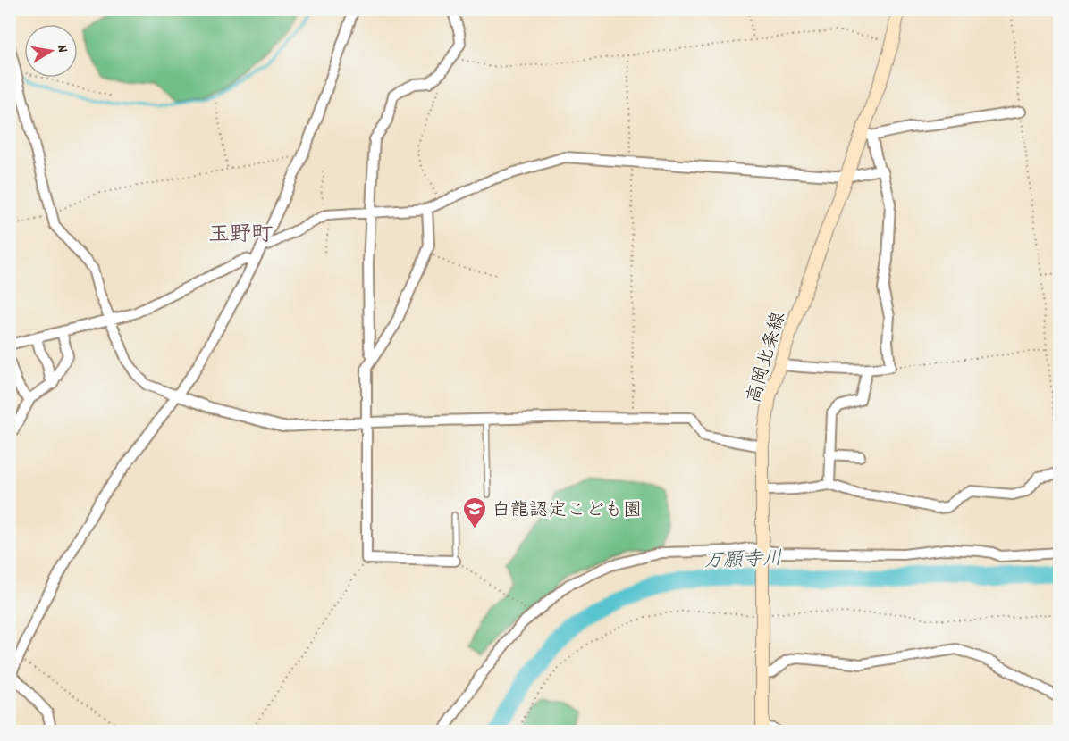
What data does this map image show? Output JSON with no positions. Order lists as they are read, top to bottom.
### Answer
{
  "streets": {
    "main road": ["高岡北条線"]
  },
  "districts": ["玉野町"],
  "water": ["万願寺川"],
  "places": {
    "school or university": ["白龍認定こども園"]
  },
  "north": "right"
}
